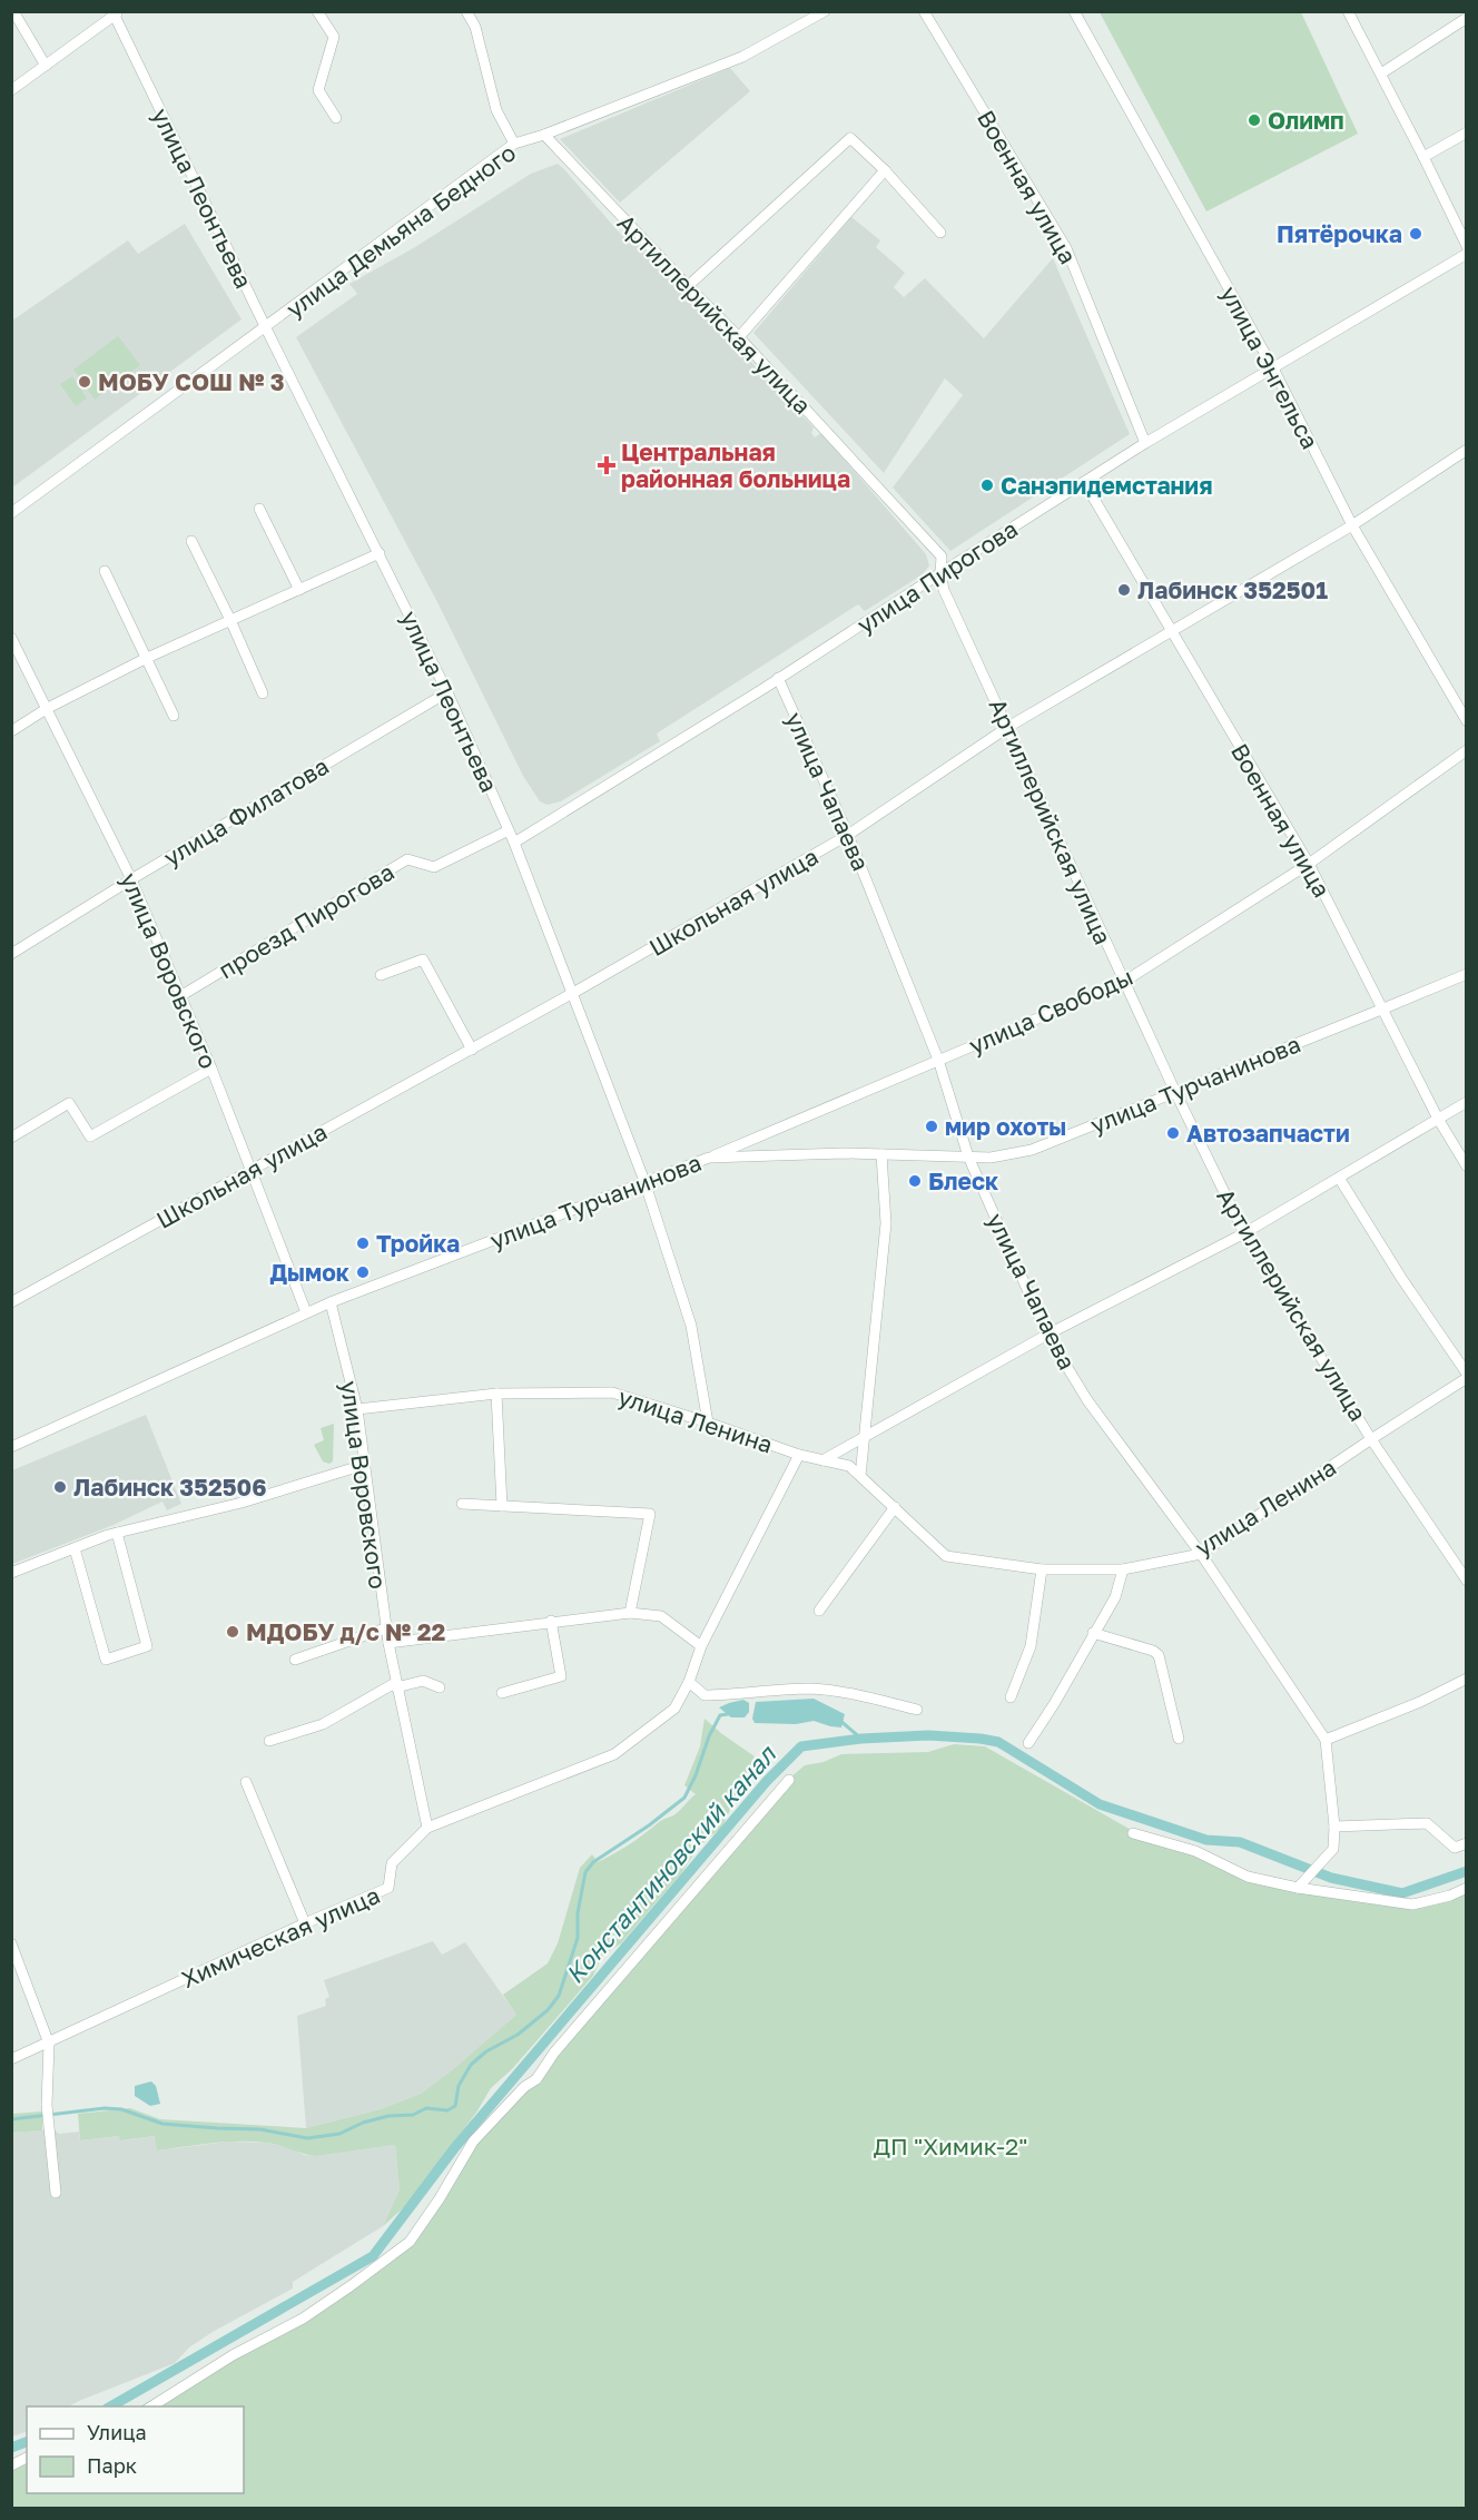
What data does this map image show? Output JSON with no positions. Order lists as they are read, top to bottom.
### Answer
{
  "streets": {
    "street": [
      "Военная улица",
      "улица Леонтьева",
      "улица Демьяна Бедного",
      "Артиллерийская улица",
      "улица Энгельса",
      "улица Пирогова",
      "улица Чапаева",
      "улица Филатова",
      "Школьная улица",
      "проезд Пирогова",
      "улица Воровского",
      "улица Свободы",
      "улица Турчанинова",
      "улица Ленина",
      "Химическая улица"
    ]
  },
  "crossings": [
    ["Военная улица", "улица Пирогова"],
    ["Военная улица", "Школьная улица"],
    ["Военная улица", "улица Свободы"],
    ["Военная улица", "улица Турчанинова"],
    ["улица Леонтьева", "улица Демьяна Бедного"],
    ["улица Леонтьева", "улица Пирогова"],
    ["улица Леонтьева", "улица Филатова"],
    ["улица Леонтьева", "Школьная улица"],
    ["улица Леонтьева", "проезд Пирогова"],
    ["улица Леонтьева", "улица Турчанинова"],
    ["улица Леонтьева", "улица Ленина"],
    ["улица Демьяна Бедного", "Артиллерийская улица"],
    ["Артиллерийская улица", "улица Пирогова"],
    ["Артиллерийская улица", "Школьная улица"],
    ["Артиллерийская улица", "улица Свободы"],
    ["Артиллерийская улица", "улица Турчанинова"],
    ["Артиллерийская улица", "улица Ленина"],
    ["улица Энгельса", "улица Пирогова"],
    ["улица Энгельса", "Школьная улица"],
    ["улица Пирогова", "улица Чапаева"],
    ["улица Чапаева", "Школьная улица"],
    ["улица Чапаева", "улица Свободы"],
    ["улица Чапаева", "улица Турчанинова"],
    ["улица Чапаева", "улица Ленина"],
    ["улица Филатова", "улица Воровского"],
    ["Школьная улица", "улица Воровского"],
    ["проезд Пирогова", "улица Воровского"],
    ["улица Воровского", "улица Турчанинова"],
    ["улица Воровского", "улица Ленина"],
    ["улица Воровского", "Химическая улица"],
    ["улица Свободы", "улица Турчанинова"],
    ["улица Ленина", "Химическая улица"]
  ],
  "water": ["Константиновский канал"],
  "parks": ["ДП \"Химик-2\""],
  "places": {
    "other": [
      "Олимп",
      "Пятёрочка",
      "МОБУ СОШ № 3",
      "Санэпидемстания",
      "Лабинск 352501",
      "мир охоты",
      "Автозапчасти",
      "Блеск",
      "Тройка",
      "Дымок",
      "Лабинск 352506",
      "МДОБУ д/с № 22"
    ],
    "health": ["Центральная районная больница"]
  },
  "legend": ["Улица", "Парк"]
}
